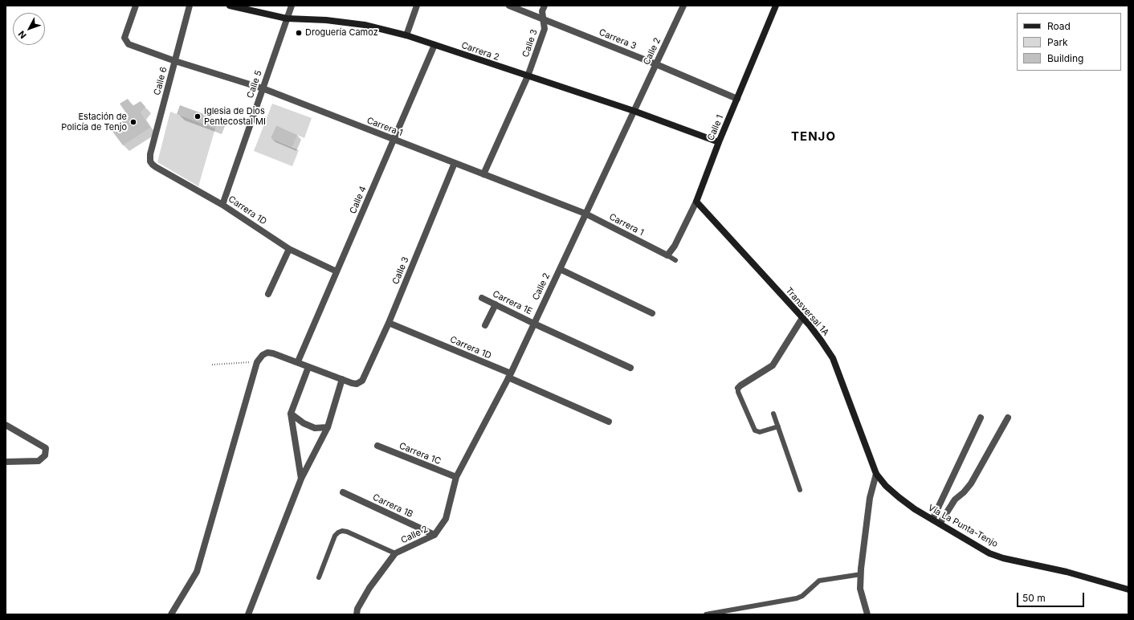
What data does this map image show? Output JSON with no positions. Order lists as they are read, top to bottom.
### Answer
{
  "streets": {
    "main road": [
      "Carrera 2",
      "Calle 1",
      "Transversal 1A",
      "Vía La Punta-Tenjo"
    ],
    "street": [
      "Carrera 3",
      "Calle 3",
      "Calle 2",
      "Calle 6",
      "Calle 5",
      "Carrera 1",
      "Calle 4",
      "Carrera 1D",
      "Carrera 1E",
      "Carrera 1C",
      "Carrera 1B"
    ]
  },
  "crossings": [
    ["Carrera 3", "Calle 3"],
    ["Carrera 3", "Calle 2"],
    ["Carrera 3", "Calle 1"],
    ["Calle 3", "Carrera 2"],
    ["Calle 3", "Carrera 1"],
    ["Calle 3", "Carrera 1D"],
    ["Carrera 2", "Calle 2"],
    ["Carrera 2", "Calle 5"],
    ["Carrera 2", "Calle 1"],
    ["Carrera 2", "Calle 4"],
    ["Calle 2", "Carrera 1"],
    ["Calle 2", "Carrera 1D"],
    ["Calle 2", "Carrera 1E"],
    ["Calle 2", "Carrera 1C"],
    ["Calle 2", "Carrera 1B"],
    ["Calle 6", "Carrera 1"],
    ["Calle 6", "Carrera 1D"],
    ["Calle 5", "Carrera 1"],
    ["Calle 5", "Carrera 1D"],
    ["Carrera 1", "Calle 1"],
    ["Carrera 1", "Calle 4"],
    ["Calle 1", "Transversal 1A"],
    ["Calle 4", "Carrera 1D"],
    ["Transversal 1A", "Vía La Punta-Tenjo"]
  ],
  "districts": ["TENJO"],
  "places": ["Droguería Camoz", "Iglesia de Dios Pentecostal MI", "Estación de Policía de Tenjo"],
  "legend": ["Road", "Park", "Building"],
  "scale_bar": "50 m",
  "north": "bottom left"
}
